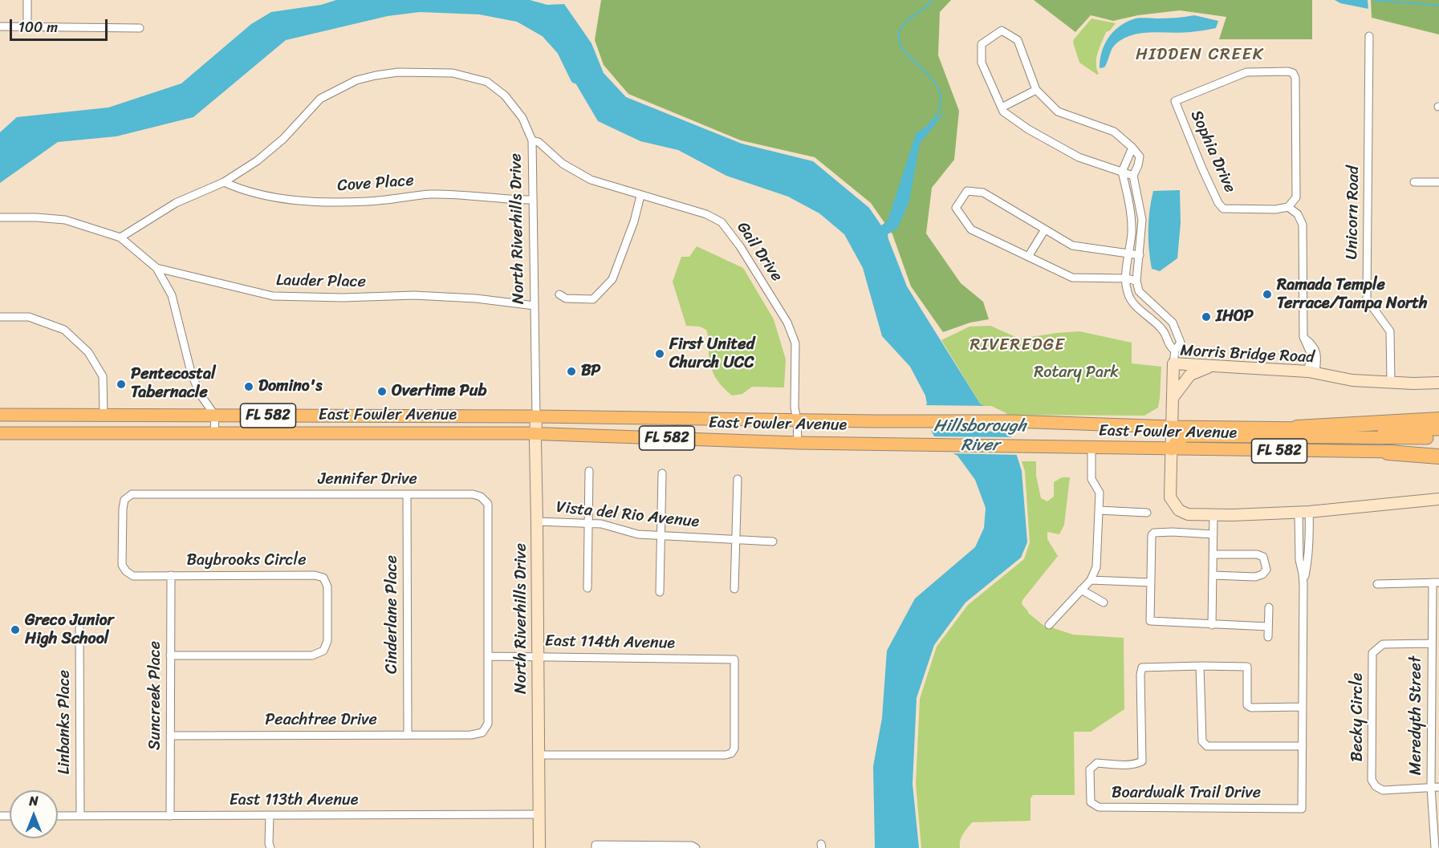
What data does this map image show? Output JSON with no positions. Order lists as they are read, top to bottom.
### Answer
{
  "streets": {
    "main road": ["FL 582", "East Fowler Avenue"],
    "street": [
      "Sophia Drive",
      "Cove Place",
      "Unicorn Road",
      "North Riverhills Drive",
      "Gail Drive",
      "Lauder Place",
      "Morris Bridge Road",
      "Jennifer Drive",
      "Vista del Rio Avenue",
      "Baybrooks Circle",
      "Cinderlane Place",
      "East 114th Avenue",
      "Suncreek Place",
      "Meredyth Street",
      "Becky Circle",
      "Peachtree Drive",
      "Linbanks Place",
      "Boardwalk Trail Drive",
      "East 113th Avenue"
    ]
  },
  "crossings": [
    ["Cove Place", "North Riverhills Drive"],
    ["Unicorn Road", "Morris Bridge Road"],
    ["North Riverhills Drive", "Gail Drive"],
    ["North Riverhills Drive", "Lauder Place"],
    ["North Riverhills Drive", "East Fowler Avenue"],
    ["North Riverhills Drive", "Vista del Rio Avenue"],
    ["North Riverhills Drive", "East 114th Avenue"],
    ["North Riverhills Drive", "East 113th Avenue"],
    ["Gail Drive", "East Fowler Avenue"],
    ["Morris Bridge Road", "East Fowler Avenue"],
    ["Morris Bridge Road", "Boardwalk Trail Drive"],
    ["Jennifer Drive", "Baybrooks Circle"],
    ["Jennifer Drive", "Cinderlane Place"],
    ["Jennifer Drive", "East 114th Avenue"],
    ["Jennifer Drive", "Suncreek Place"],
    ["Jennifer Drive", "Peachtree Drive"],
    ["Baybrooks Circle", "Suncreek Place"],
    ["Cinderlane Place", "Peachtree Drive"],
    ["Suncreek Place", "Peachtree Drive"],
    ["Suncreek Place", "East 113th Avenue"],
    ["Meredyth Street", "Becky Circle"],
    ["Linbanks Place", "East 113th Avenue"]
  ],
  "districts": ["HIDDEN CREEK", "RIVEREDGE"],
  "water": ["Hillsborough River"],
  "parks": ["Rotary Park"],
  "places": [
    "Ramada Temple Terrace/Tampa North",
    "IHOP",
    "First United Church UCC",
    "BP",
    "Pentecostal Tabernacle",
    "Domino's",
    "Overtime Pub",
    "Greco Junior High School"
  ],
  "scale_bar": "100 m",
  "north": "top"
}
